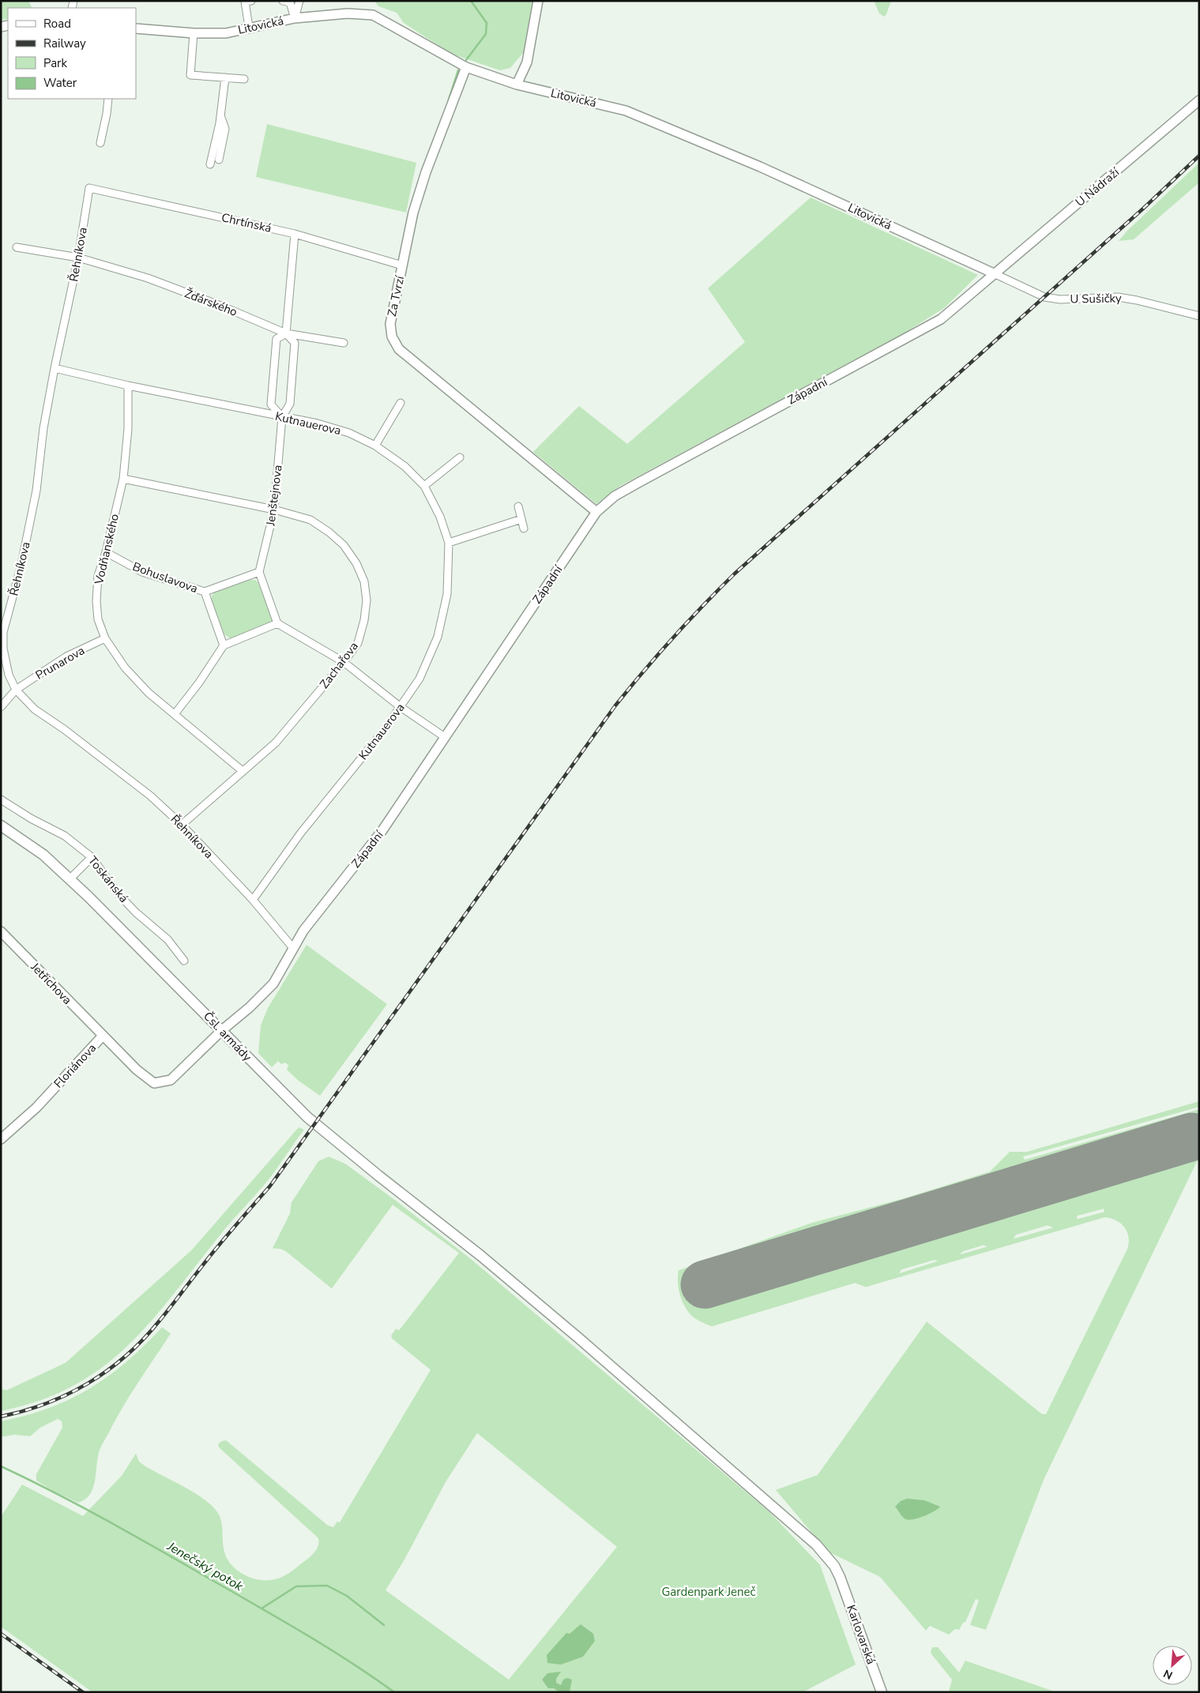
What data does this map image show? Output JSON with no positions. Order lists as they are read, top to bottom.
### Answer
{
  "streets": {
    "main road": ["Čsl. armády", "Karlovarská"],
    "street": [
      "Litovická",
      "U Nádraží",
      "Chrtínská",
      "Řehníkova",
      "Za Tvrzí",
      "U Sušičky",
      "Žďárského",
      "Západní",
      "Kutnauerova",
      "Jenštejnova",
      "Vodňanského",
      "Bohuslavova",
      "Prunarova",
      "Zachařova",
      "Toskánská",
      "Jetřichova",
      "Floriánova"
    ]
  },
  "crossings": [
    ["Litovická", "U Nádraží"],
    ["Litovická", "Za Tvrzí"],
    ["Litovická", "U Sušičky"],
    ["Litovická", "Západní"],
    ["U Nádraží", "U Sušičky"],
    ["U Nádraží", "Západní"],
    ["Chrtínská", "Řehníkova"],
    ["Chrtínská", "Za Tvrzí"],
    ["Řehníkova", "Žďárského"],
    ["Řehníkova", "Západní"],
    ["Řehníkova", "Kutnauerova"],
    ["Řehníkova", "Prunarova"],
    ["Řehníkova", "Zachařova"],
    ["Za Tvrzí", "Západní"],
    ["U Sušičky", "Západní"],
    ["Žďárského", "Jenštejnova"],
    ["Západní", "Čsl. armády"],
    ["Západní", "Floriánova"],
    ["Kutnauerova", "Jenštejnova"],
    ["Kutnauerova", "Vodňanského"],
    ["Jenštejnova", "Zachařova"],
    ["Vodňanského", "Bohuslavova"],
    ["Vodňanského", "Prunarova"],
    ["Vodňanského", "Zachařova"],
    ["Jetřichova", "Floriánova"],
    ["Čsl. armády", "Floriánova"],
    ["Čsl. armády", "Karlovarská"]
  ],
  "water": ["Jenečský potok"],
  "parks": ["Gardenpark Jeneč"],
  "legend": [
    "Road",
    "Railway",
    "Park",
    "Water"
  ],
  "north": "bottom left"
}
